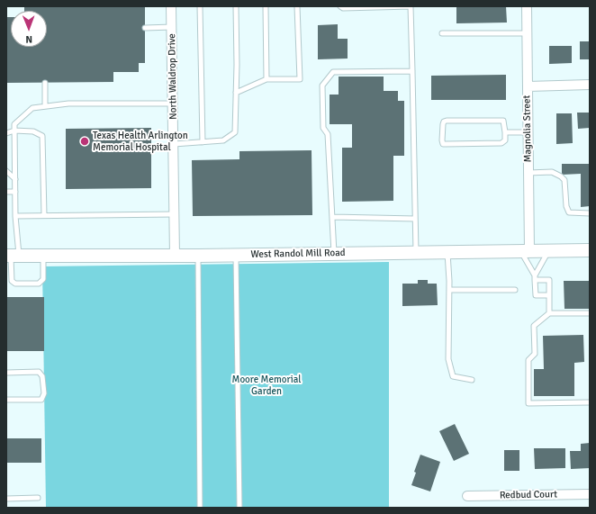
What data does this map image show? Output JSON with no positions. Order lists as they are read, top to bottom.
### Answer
{
  "streets": {
    "main road": ["West Randol Mill Road"],
    "street": ["North Waldrop Drive", "Magnolia Street", "Redbud Court"]
  },
  "crossings": [
    ["North Waldrop Drive", "West Randol Mill Road"],
    ["Magnolia Street", "West Randol Mill Road"]
  ],
  "parks": ["Moore Memorial Garden"],
  "places": ["Texas Health Arlington Memorial Hospital"],
  "north": "bottom"
}
